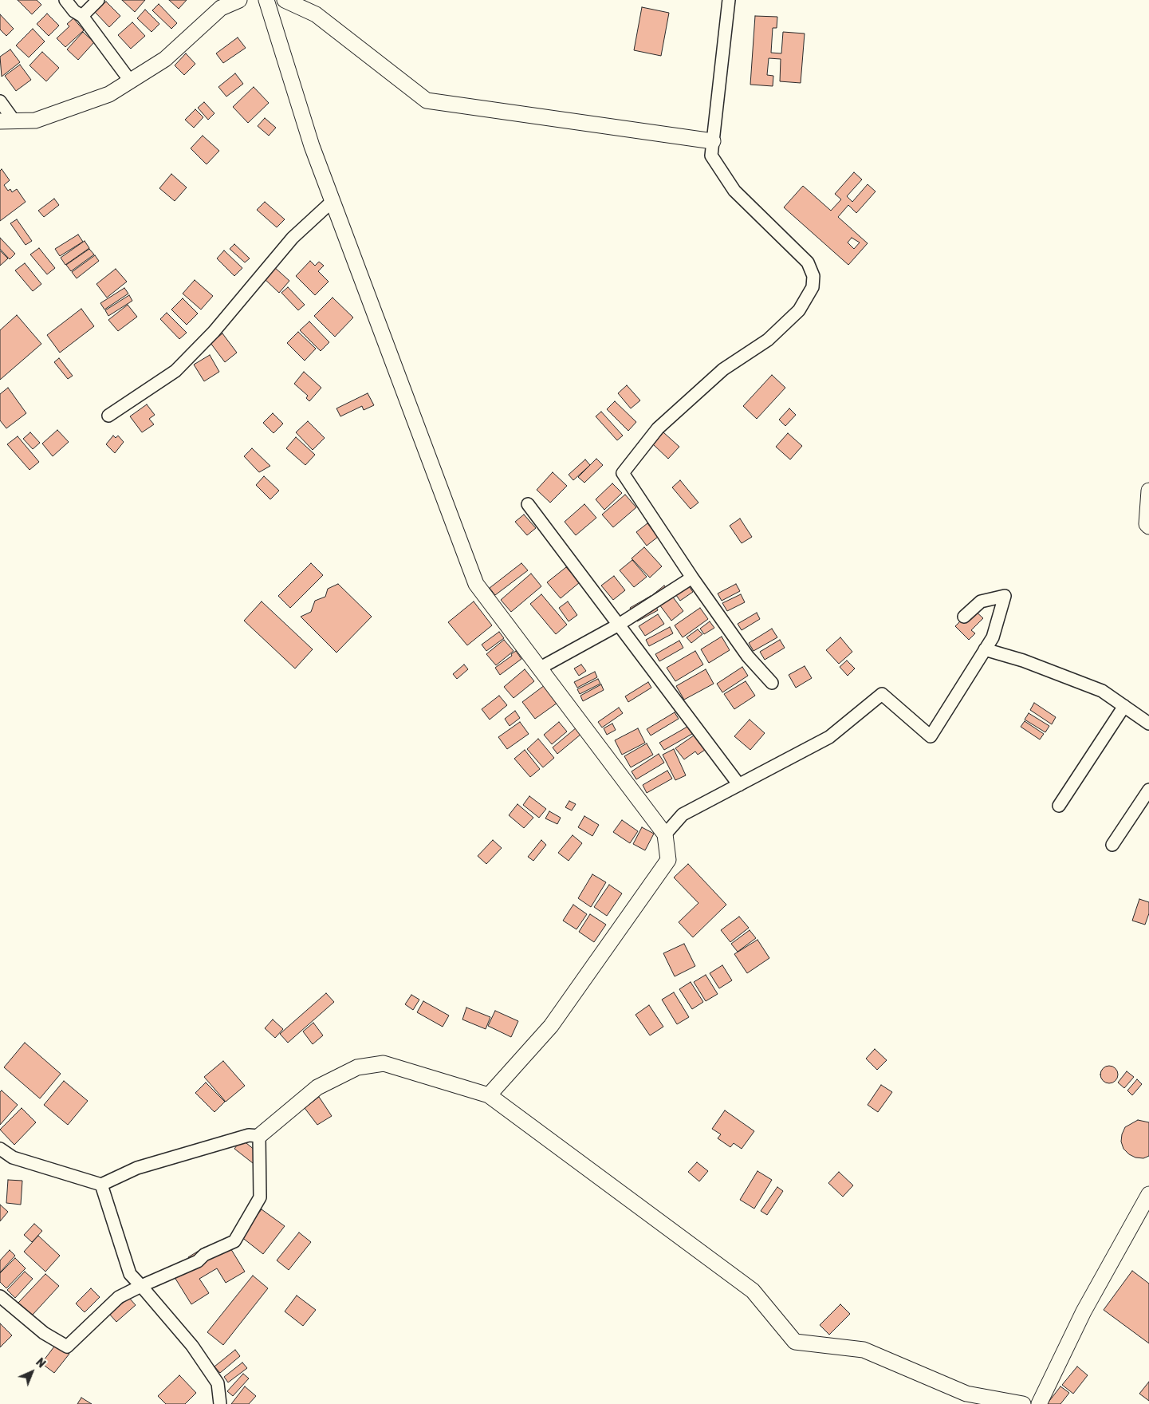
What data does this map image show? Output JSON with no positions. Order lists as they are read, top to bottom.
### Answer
{
  "north": "top right"
}
